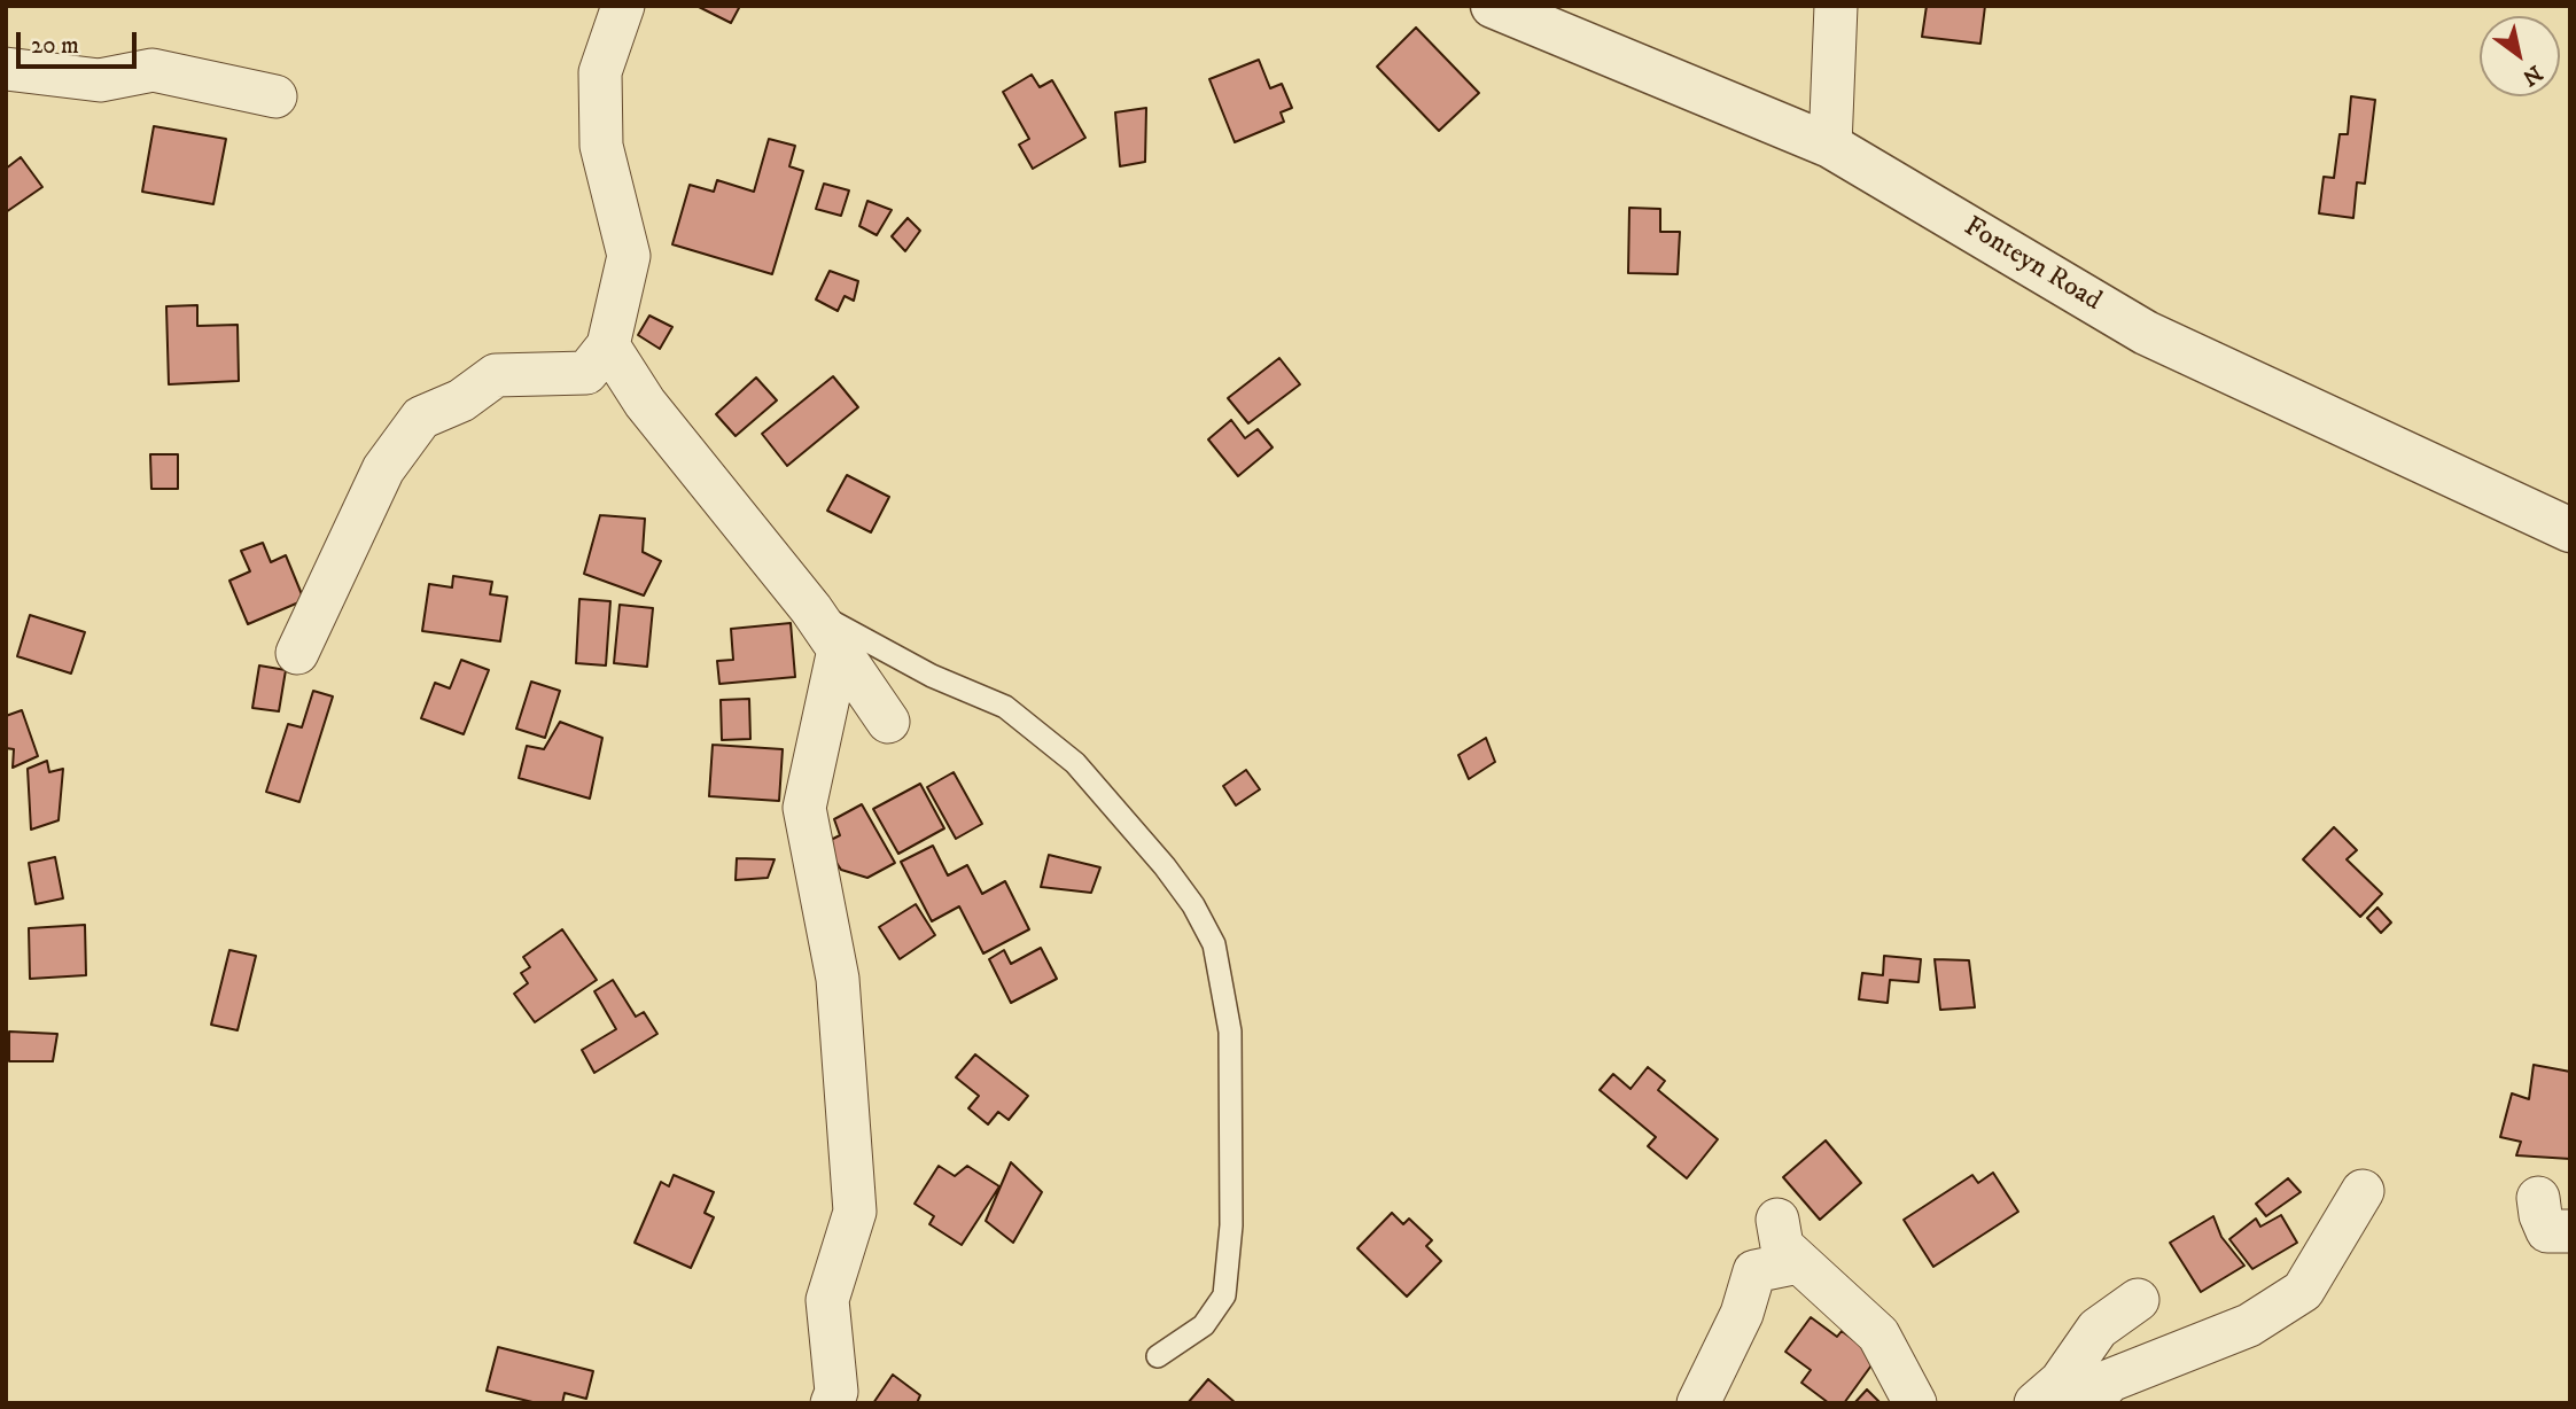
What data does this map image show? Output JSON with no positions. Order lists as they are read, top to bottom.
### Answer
{
  "streets": {
    "street": ["Fonteyn Road"]
  },
  "scale_bar": "20 m",
  "north": "bottom right"
}
